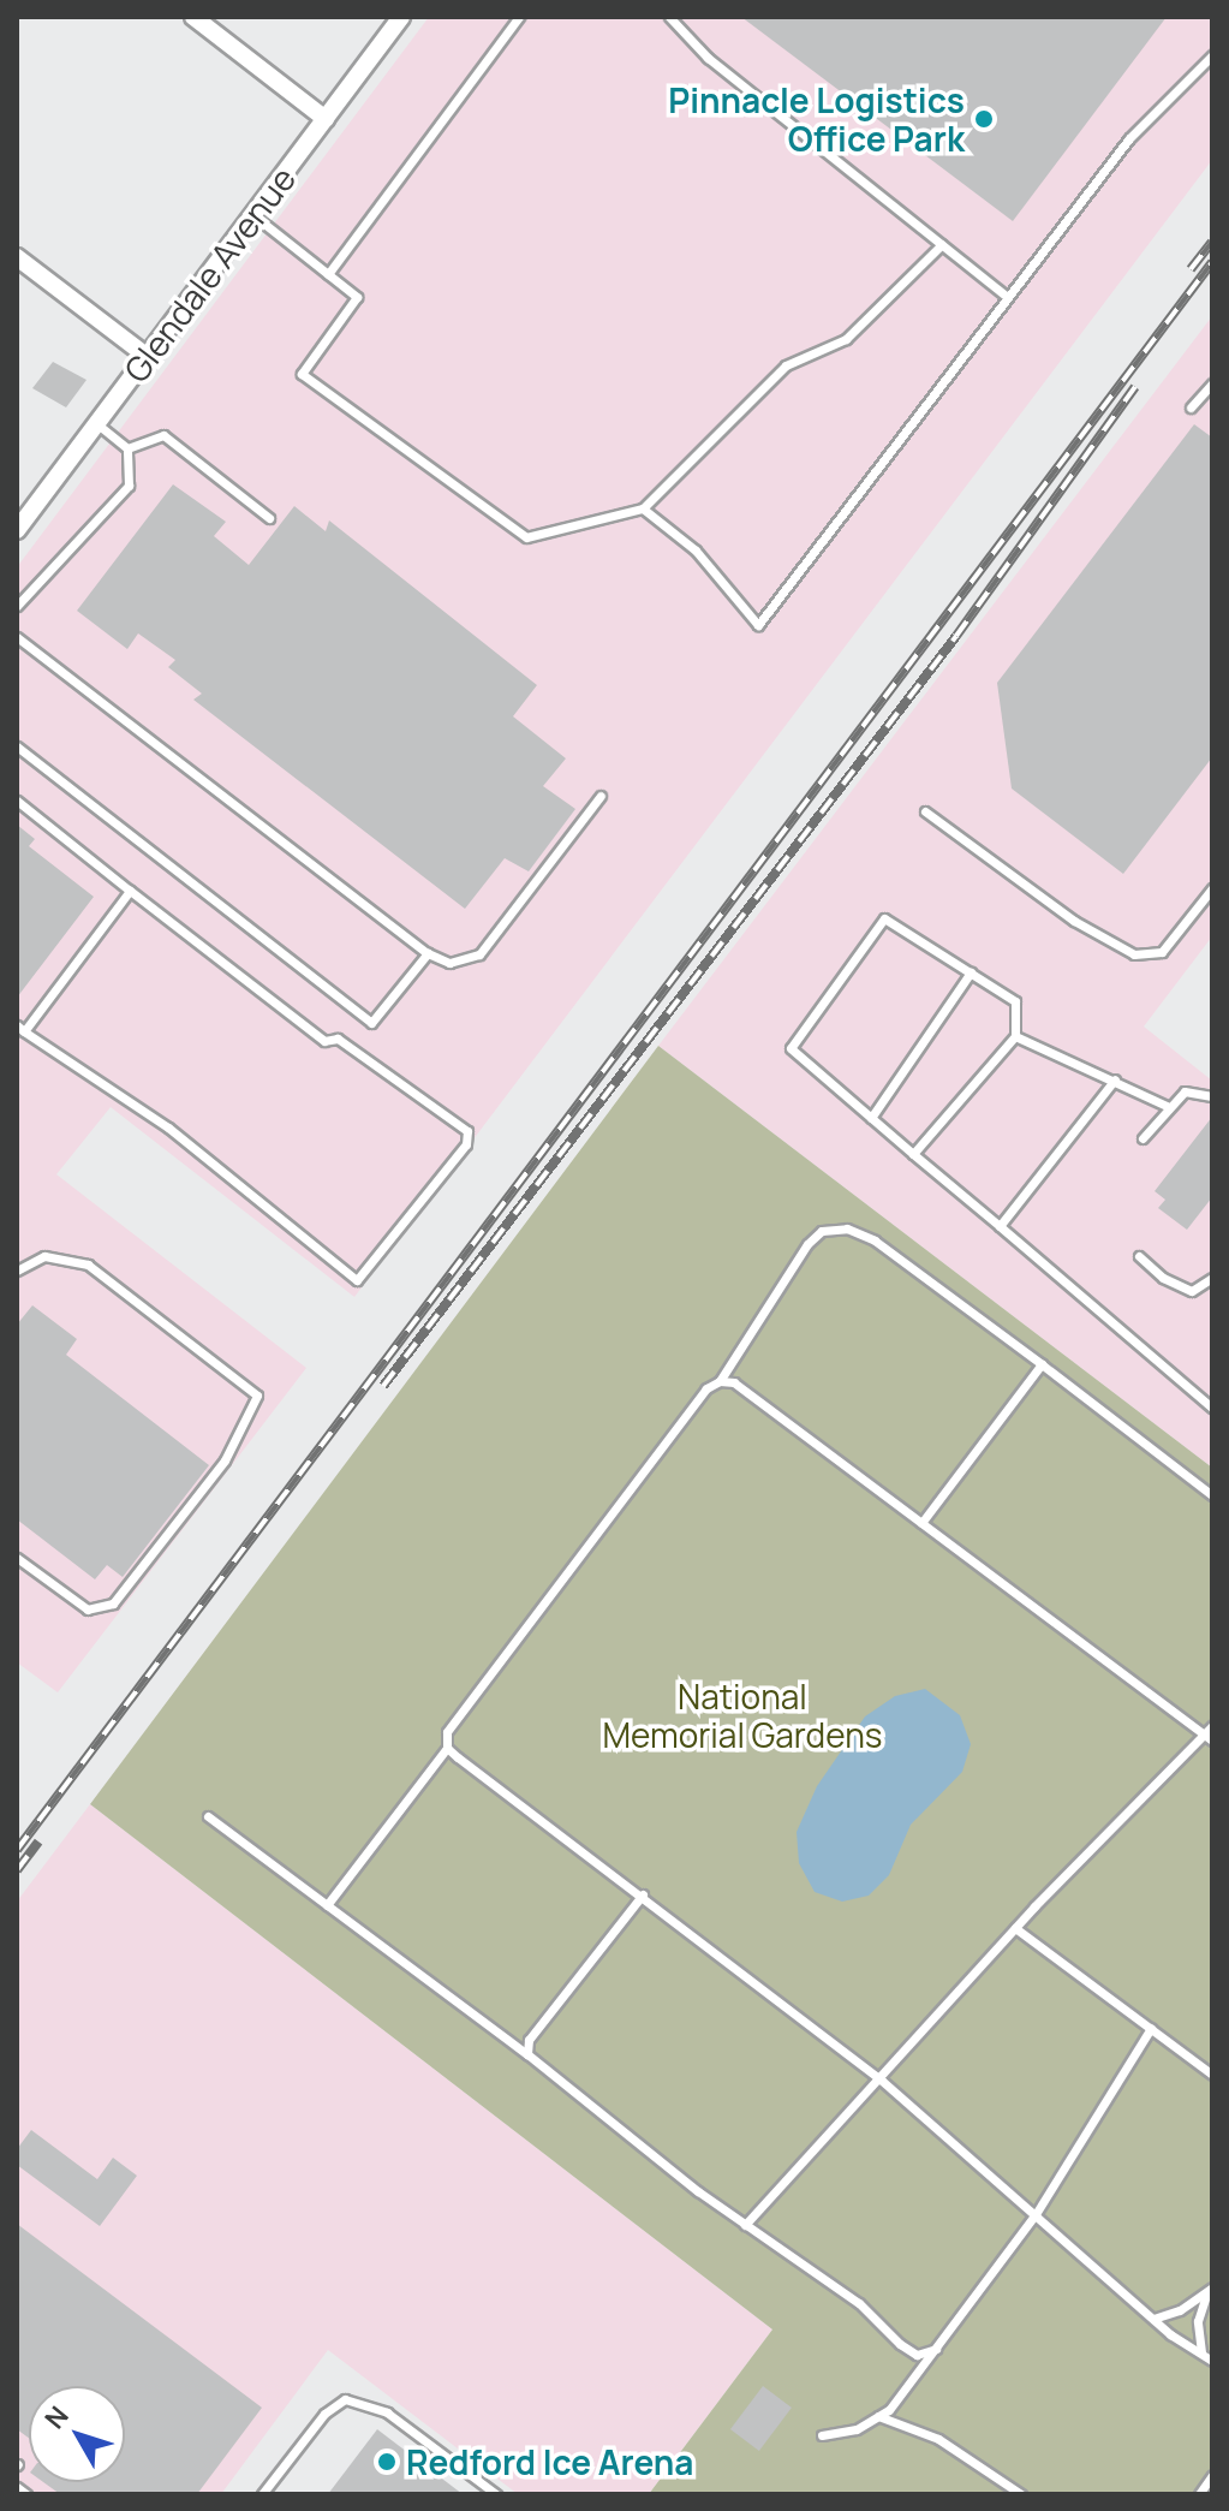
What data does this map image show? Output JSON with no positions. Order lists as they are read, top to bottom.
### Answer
{
  "streets": {
    "street": ["Glendale Avenue"]
  },
  "parks": ["National Memorial Gardens"],
  "places": ["Pinnacle Logistics Office Park", "Redford Ice Arena"],
  "north": "top left"
}
